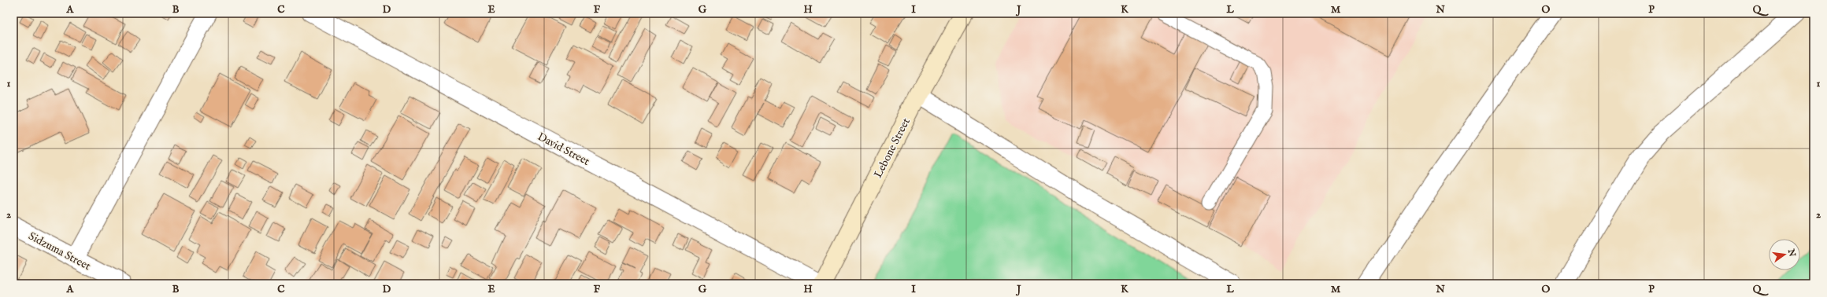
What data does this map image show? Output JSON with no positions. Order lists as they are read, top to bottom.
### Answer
{
  "streets": {
    "street": ["Lebone Street", "David Street", "Sidzuma Street"]
  },
  "north": "right",
  "grid": {
    "columns": [
      "A",
      "B",
      "C",
      "D",
      "E",
      "F",
      "G",
      "H",
      "I",
      "J",
      "K",
      "L",
      "M",
      "N",
      "O",
      "P",
      "Q"
    ],
    "rows": ["1", "2"]
  }
}
